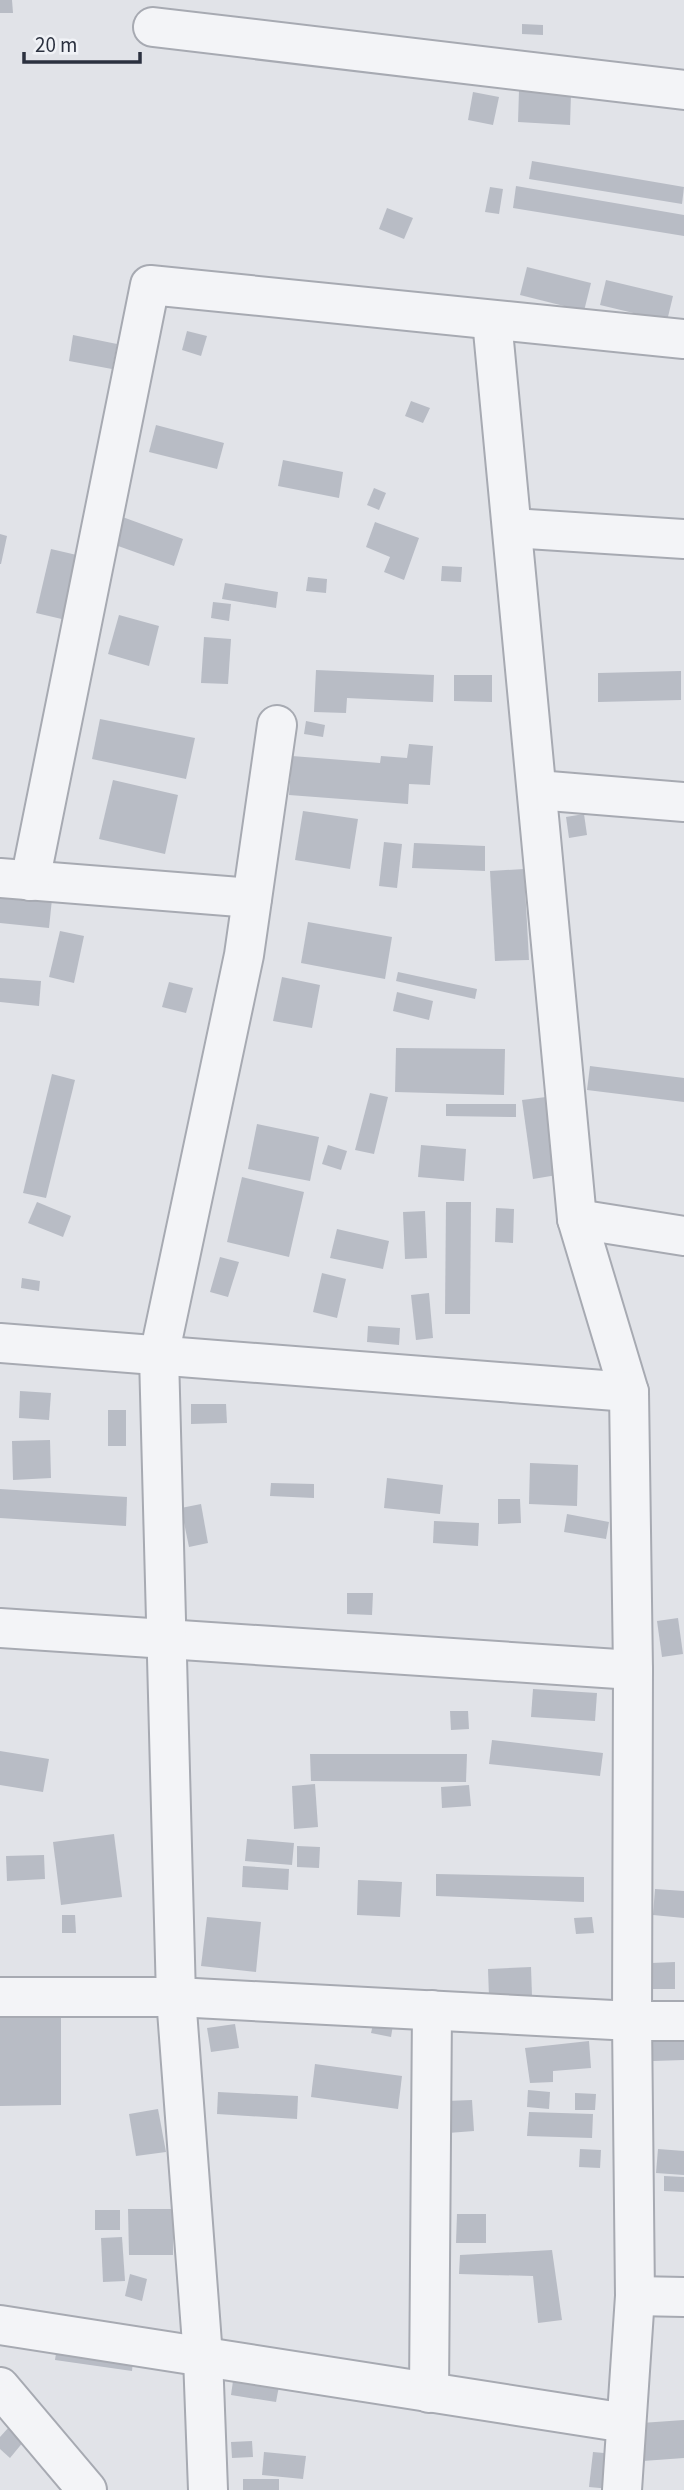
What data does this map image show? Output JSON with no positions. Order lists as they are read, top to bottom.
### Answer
{
  "scale_bar": "20 m"
}
